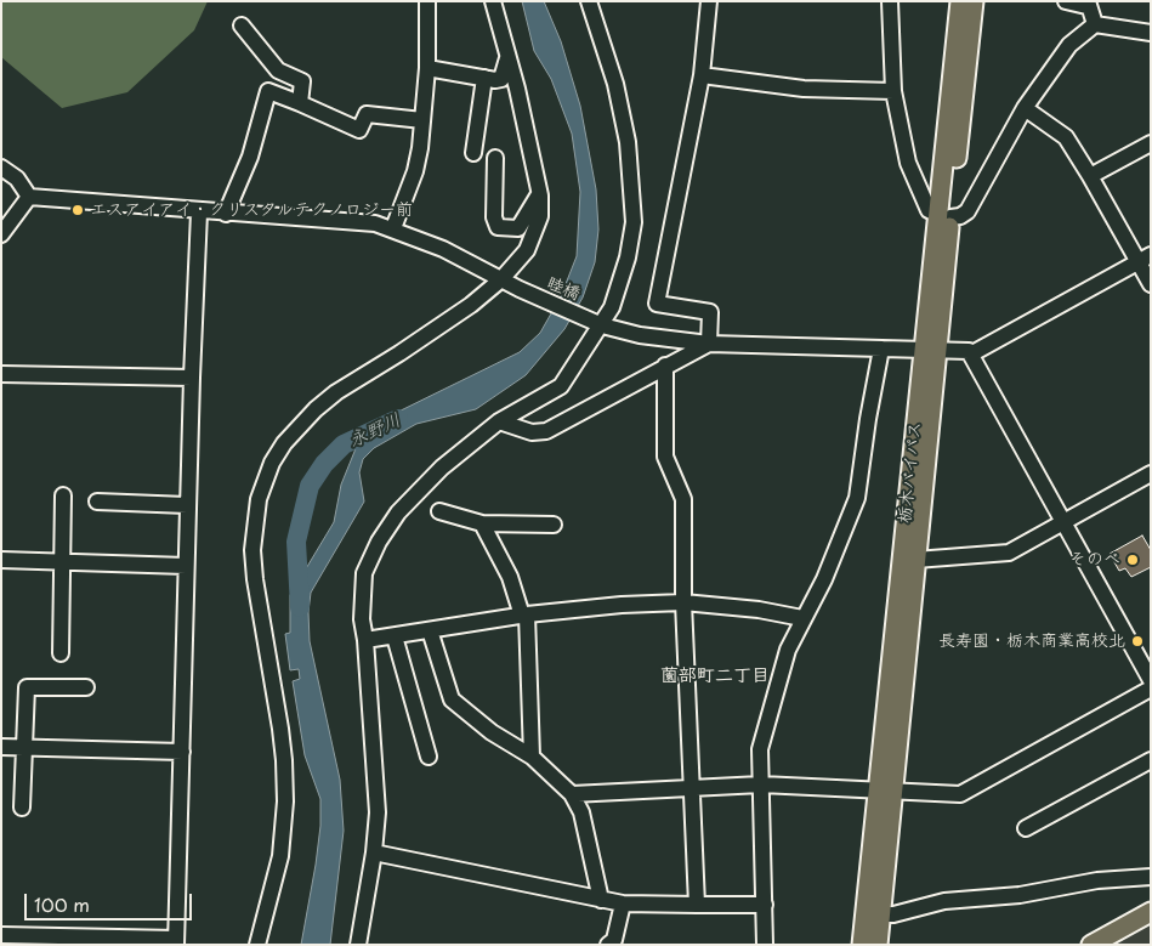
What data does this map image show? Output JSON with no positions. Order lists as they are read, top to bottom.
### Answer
{
  "streets": {
    "main road": ["栃木バイパス"],
    "street": ["睦橋"]
  },
  "crossings": [
    ["睦橋", "栃木バイパス"]
  ],
  "districts": ["薗部町二丁目"],
  "water": ["永野川"],
  "places": ["エスアイアイ・クリスタルテクノロジー前", "そのべ", "長寿園・栃木商業高校北"],
  "scale_bar": "100 m"
}
